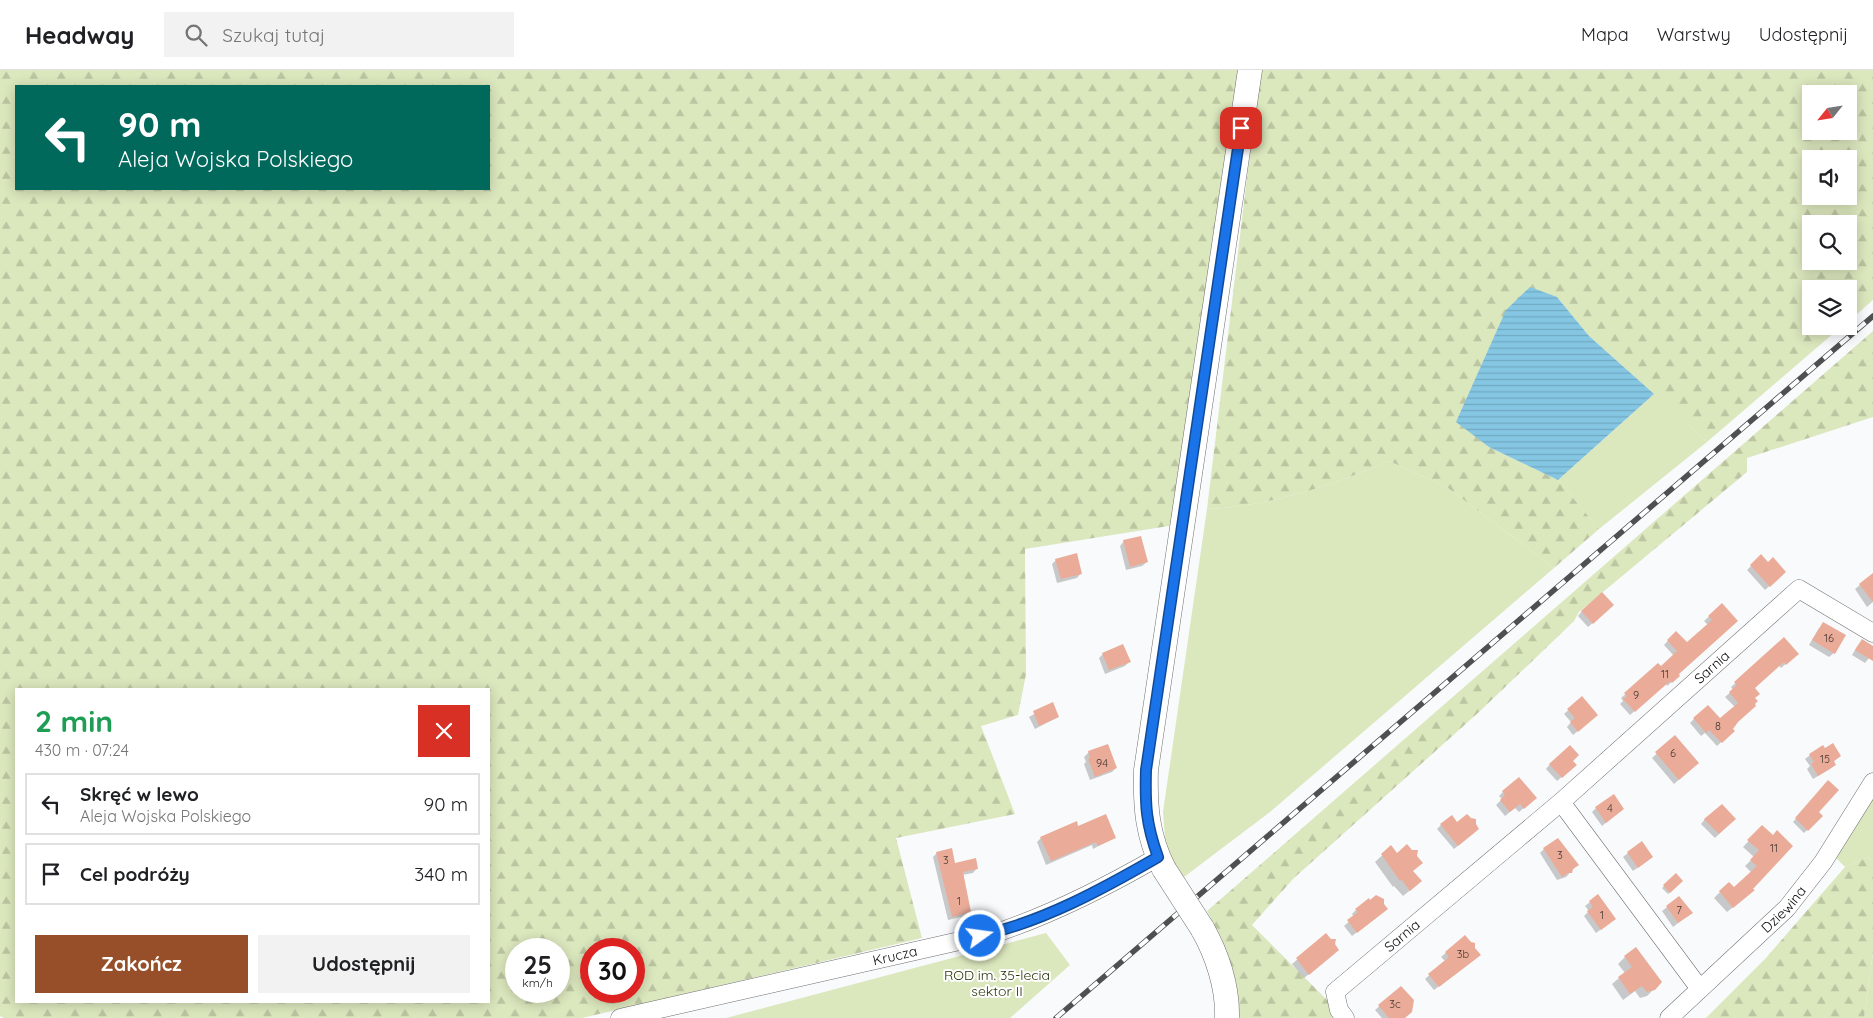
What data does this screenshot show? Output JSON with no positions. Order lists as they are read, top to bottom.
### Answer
{
  "streets": {
    "street": ["Sarnia", "Dziewina", "Krucza"]
  },
  "parks": ["ROD im. 35-lecia sektor II"],
  "house_numbers": [
    "16",
    "11",
    "9",
    "8",
    "6",
    "15",
    "94",
    "4",
    "11",
    "3",
    "3",
    "1",
    "7",
    "1",
    "3b",
    "3c"
  ],
  "north": "bottom left",
  "page": {
    "header": "Headway",
    "search": "Szukaj tutaj",
    "nav": ["Mapa", "Warstwy", "Udostępnij"],
    "turn": ["90 m", "Aleja Wojska Polskiego"],
    "heading": ["2 min", "430 m · 07:24"],
    "list": [
      {
        "name": "Skręć w lewo",
        "note": "Aleja Wojska Polskiego",
        "value": "90 m"
      },
      {
        "name": "Cel podróży",
        "value": "340 m"
      }
    ],
    "buttons": ["Zakończ", "Udostępnij"],
    "speed": "25 km/h",
    "limit": "30"
  }
}
